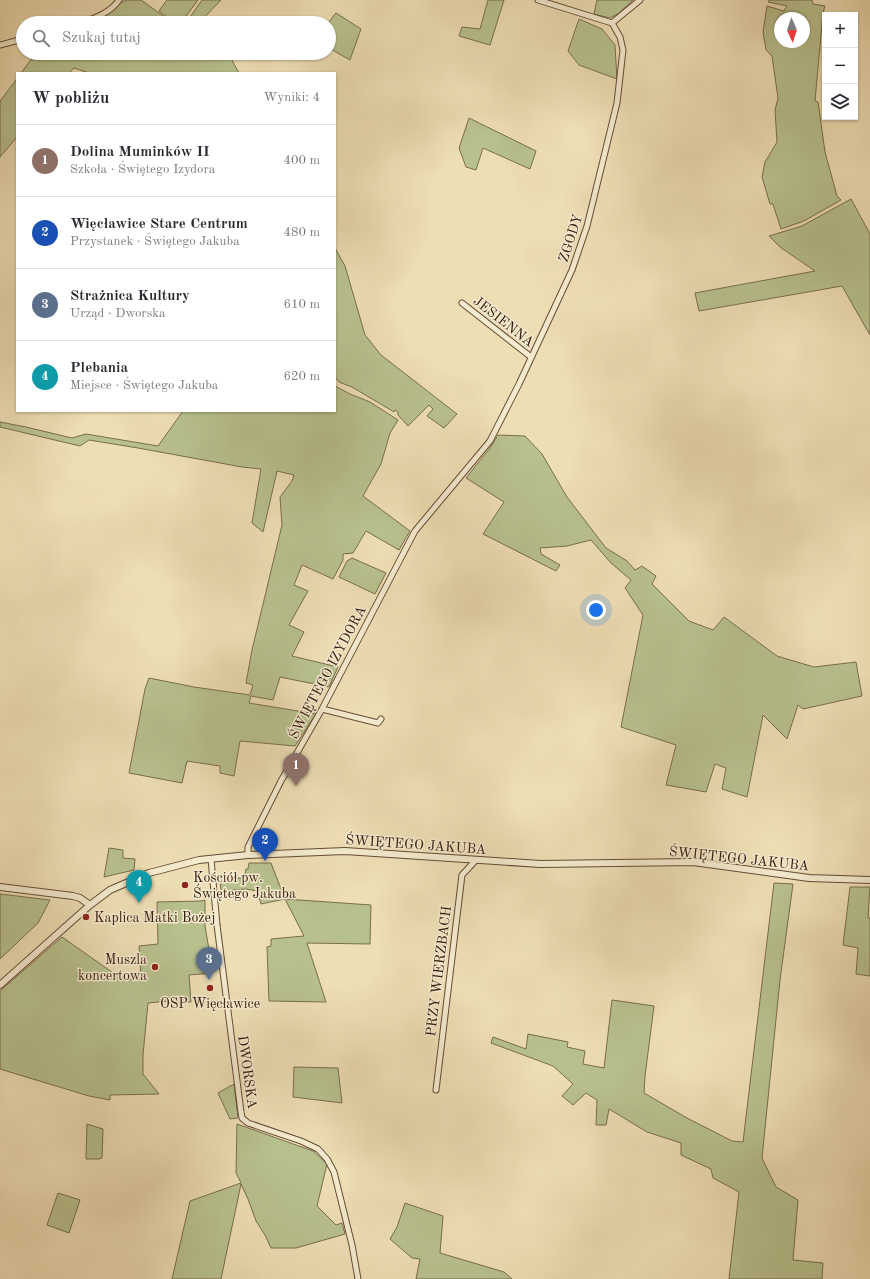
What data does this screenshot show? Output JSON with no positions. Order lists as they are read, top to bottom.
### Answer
{
  "streets": {
    "street": [
      "ZGODY",
      "JESIENNA",
      "ŚWIĘTEGO IZYDORA",
      "ŚWIĘTEGO JAKUBA",
      "PRZY WIERZBACH",
      "DWORSKA"
    ]
  },
  "crossings": [
    ["ZGODY", "JESIENNA"],
    ["ZGODY", "ŚWIĘTEGO IZYDORA"],
    ["ŚWIĘTEGO IZYDORA", "ŚWIĘTEGO JAKUBA"],
    ["ŚWIĘTEGO JAKUBA", "PRZY WIERZBACH"],
    ["ŚWIĘTEGO JAKUBA", "DWORSKA"]
  ],
  "places": [
    "Kościół pw. Świętego Jakuba",
    "Kaplica Matki Bożej",
    "Muszla koncertowa",
    "OSP Więcławice"
  ],
  "north": "bottom",
  "page": {
    "map_buttons": ["+", "−"],
    "search": "Szukaj tutaj",
    "heading": ["W pobliżu", "Wyniki: 4"],
    "list": [
      {
        "mark": "1",
        "name": "Dolina Muminków II",
        "note": "Szkoła · Świętego Izydora",
        "value": "400 m"
      },
      {
        "mark": "2",
        "name": "Więcławice Stare Centrum",
        "note": "Przystanek · Świętego Jakuba",
        "value": "480 m"
      },
      {
        "mark": "3",
        "name": "Strażnica Kultury",
        "note": "Urząd · Dworska",
        "value": "610 m"
      },
      {
        "mark": "4",
        "name": "Plebania",
        "note": "Miejsce · Świętego Jakuba",
        "value": "620 m"
      }
    ],
    "pins": [
      "1",
      "2",
      "4",
      "3"
    ]
  }
}
